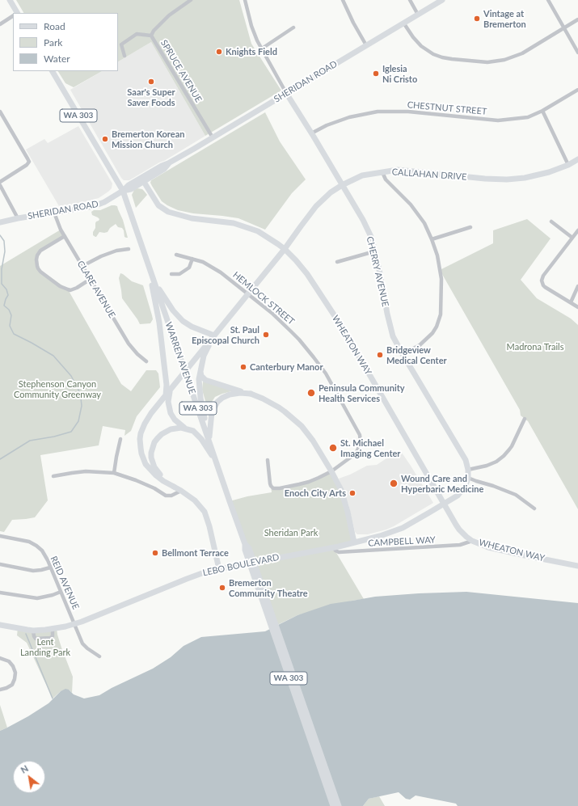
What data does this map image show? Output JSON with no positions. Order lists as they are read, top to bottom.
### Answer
{
  "streets": {
    "main road": [
      "SHERIDAN ROAD",
      "WA 303",
      "CALLAHAN DRIVE",
      "CHERRY AVENUE",
      "WHEATON WAY",
      "WARREN AVENUE",
      "LEBO BOULEVARD"
    ],
    "street": [
      "SPRUCE AVENUE",
      "CHESTNUT STREET",
      "CLARE AVENUE",
      "HEMLOCK STREET",
      "CAMPBELL WAY",
      "REID AVENUE"
    ]
  },
  "crossings": [
    ["SPRUCE AVENUE", "SHERIDAN ROAD"],
    ["SHERIDAN ROAD", "WA 303"],
    ["SHERIDAN ROAD", "CHERRY AVENUE"],
    ["SHERIDAN ROAD", "CLARE AVENUE"],
    ["SHERIDAN ROAD", "WHEATON WAY"],
    ["SHERIDAN ROAD", "WARREN AVENUE"],
    ["CHESTNUT STREET", "CHERRY AVENUE"],
    ["WA 303", "WARREN AVENUE"],
    ["CALLAHAN DRIVE", "CHERRY AVENUE"],
    ["CALLAHAN DRIVE", "HEMLOCK STREET"],
    ["CALLAHAN DRIVE", "WHEATON WAY"],
    ["CHERRY AVENUE", "WHEATON WAY"],
    ["CHERRY AVENUE", "LEBO BOULEVARD"],
    ["WHEATON WAY", "CAMPBELL WAY"],
    ["WHEATON WAY", "LEBO BOULEVARD"],
    ["CAMPBELL WAY", "LEBO BOULEVARD"],
    ["LEBO BOULEVARD", "REID AVENUE"]
  ],
  "parks": [
    "Madrona Trails",
    "Stephenson Canyon Community Greenway",
    "Sheridan Park",
    "Lent Landing Park"
  ],
  "places": [
    "Vintage at Bremerton",
    "Knights Field",
    "Iglesia Ni Cristo",
    "Saar's Super Saver Foods",
    "Bremerton Korean Mission Church",
    "St. Paul Episcopal Church",
    "Bridgeview Medical Center",
    "Canterbury Manor",
    "Peninsula Community Health Services",
    "St. Michael Imaging Center",
    "Wound Care and Hyperbaric Medicine",
    "Enoch City Arts",
    "Bellmont Terrace",
    "Bremerton Community Theatre"
  ],
  "legend": ["Road", "Park", "Water"],
  "north": "top left"
}
